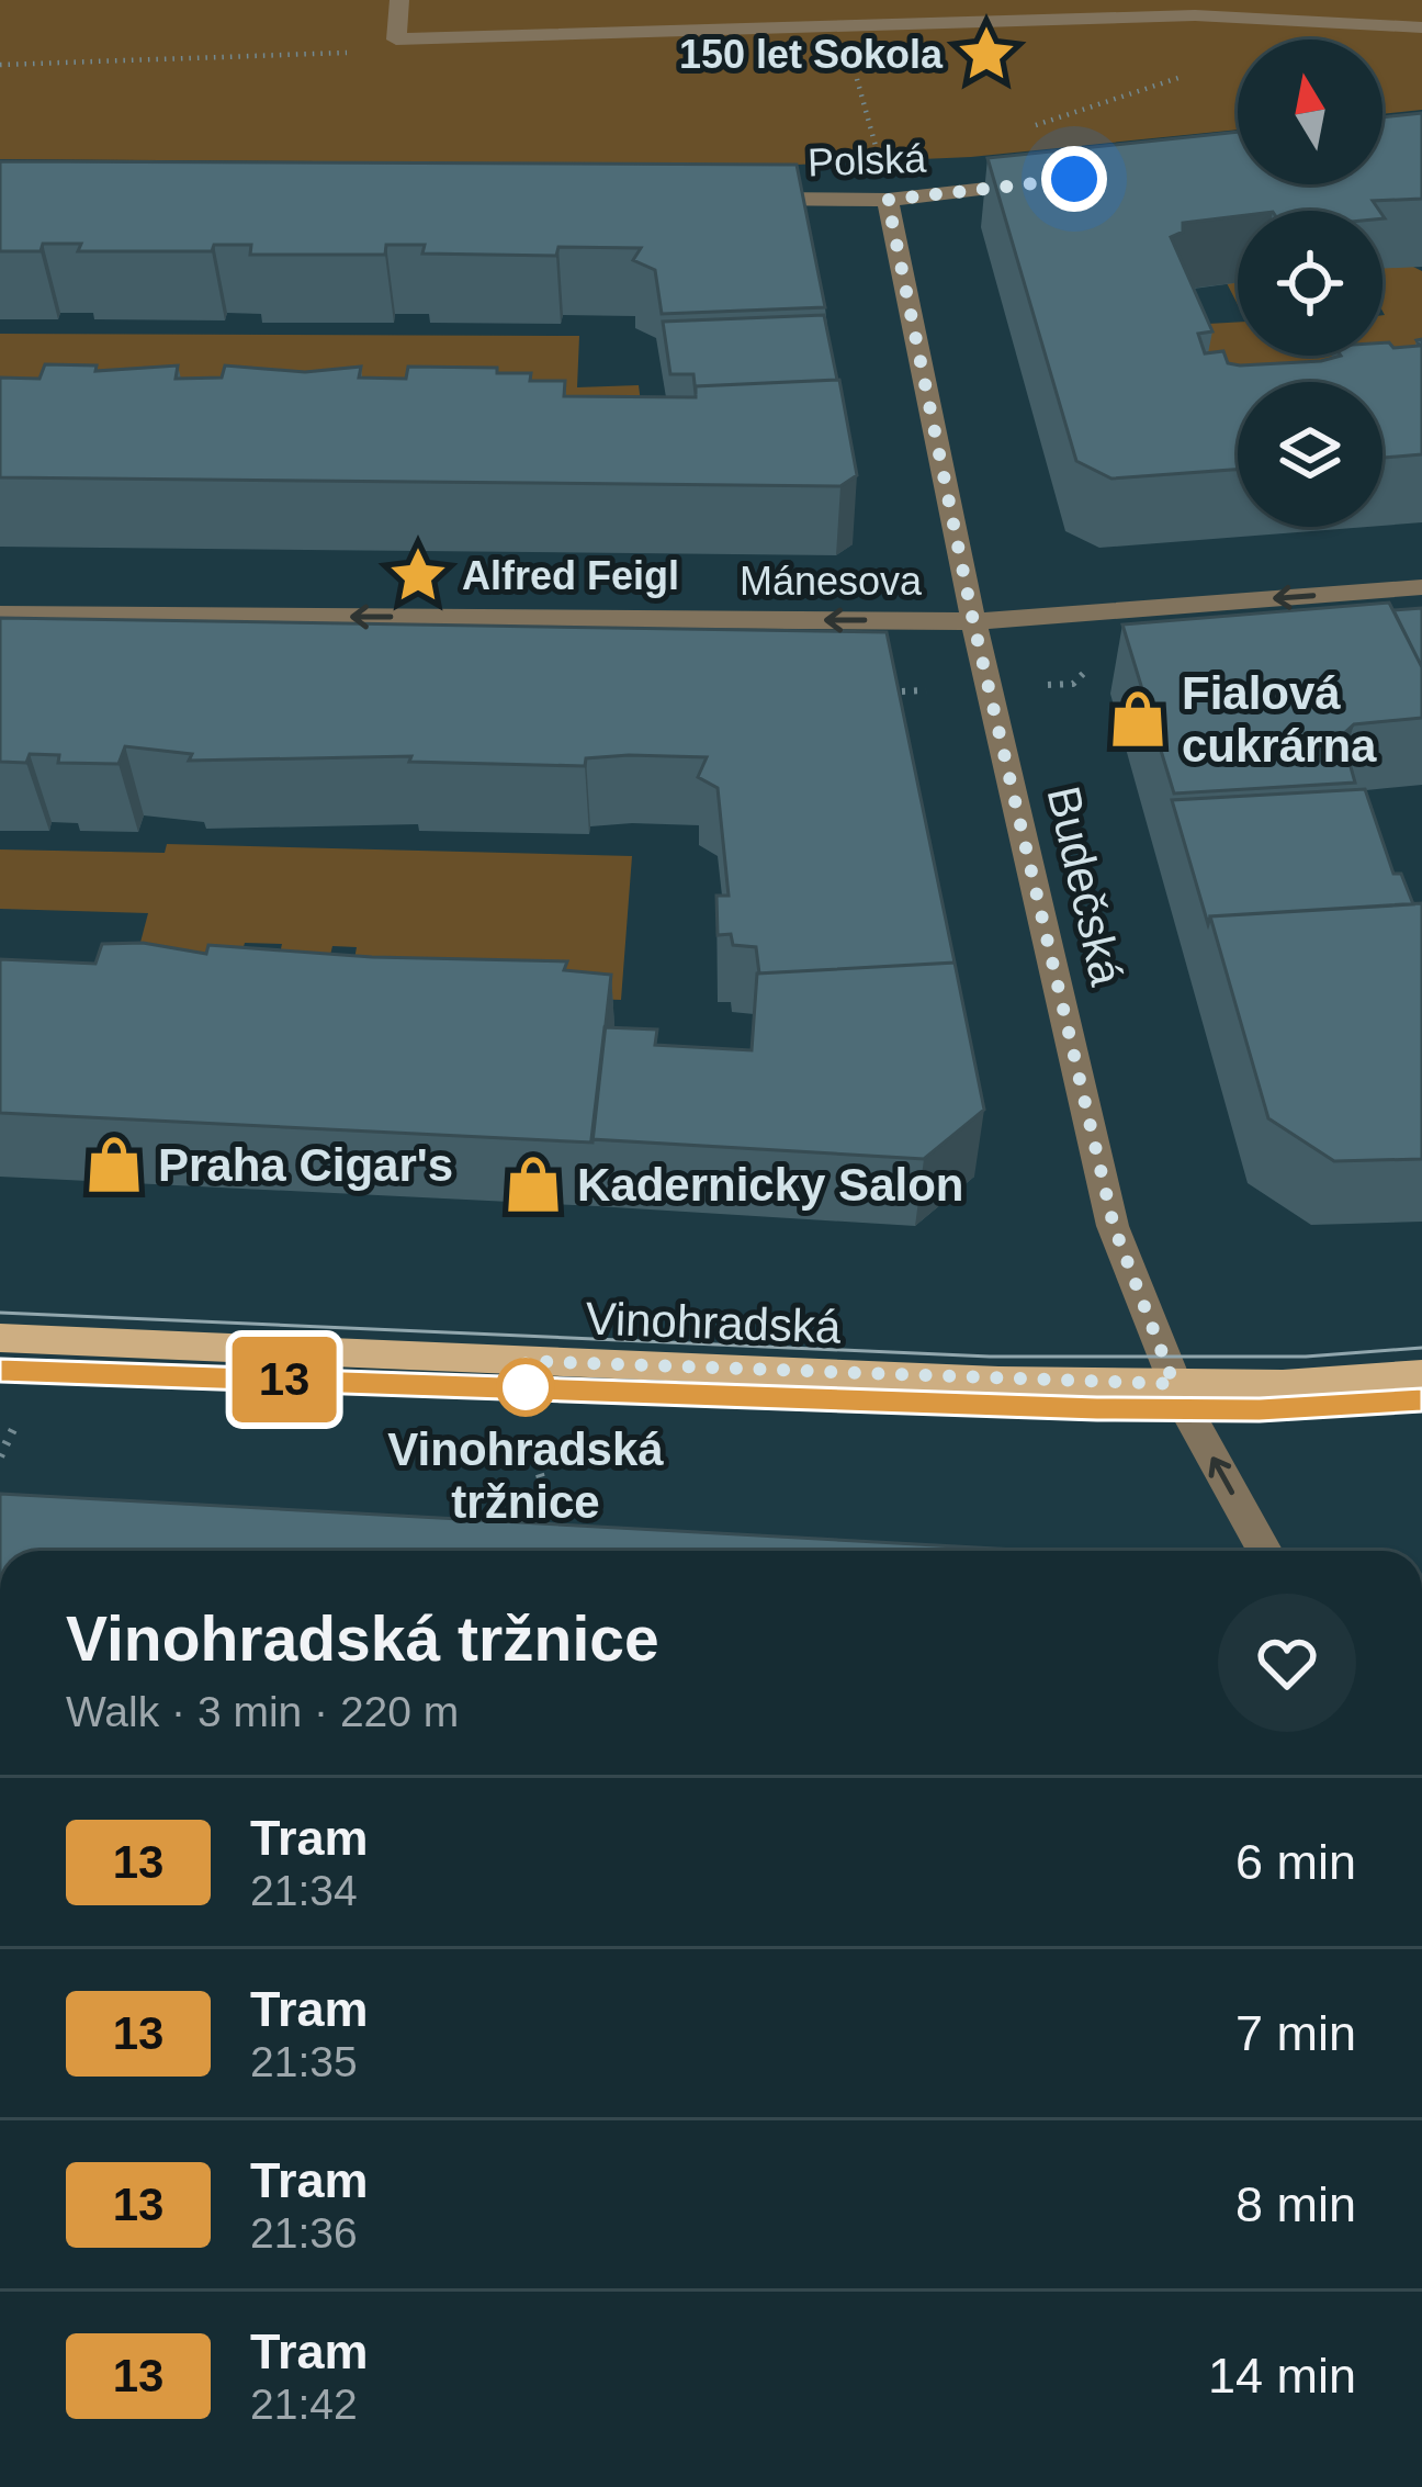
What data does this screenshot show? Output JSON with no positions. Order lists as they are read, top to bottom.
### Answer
{
  "streets": {
    "main road": ["Vinohradská"],
    "street": ["Polská", "Mánesova", "Budečská"]
  },
  "crossings": [
    ["Polská", "Budečská"],
    ["Mánesova", "Budečská"],
    ["Budečská", "Vinohradská"]
  ],
  "one_way": ["Mánesova"],
  "places": {
    "place": ["150 let Sokola", "Alfred Feigl"],
    "shop": ["Fialová cukrárna", "Praha Cigar's", "Kadernicky Salon"],
    "other": ["Vinohradská tržnice"]
  },
  "lines": ["tram line 13"],
  "north": "top",
  "page": {
    "on_map": "13",
    "heading": ["Vinohradská tržnice", "Walk · 3 min · 220 m"],
    "list": [
      {
        "mark": "13",
        "name": "Tram",
        "note": "21:34",
        "value": "6 min"
      },
      {
        "mark": "13",
        "name": "Tram",
        "note": "21:35",
        "value": "7 min"
      },
      {
        "mark": "13",
        "name": "Tram",
        "note": "21:36",
        "value": "8 min"
      },
      {
        "mark": "13",
        "name": "Tram",
        "note": "21:42",
        "value": "14 min"
      }
    ]
  }
}
